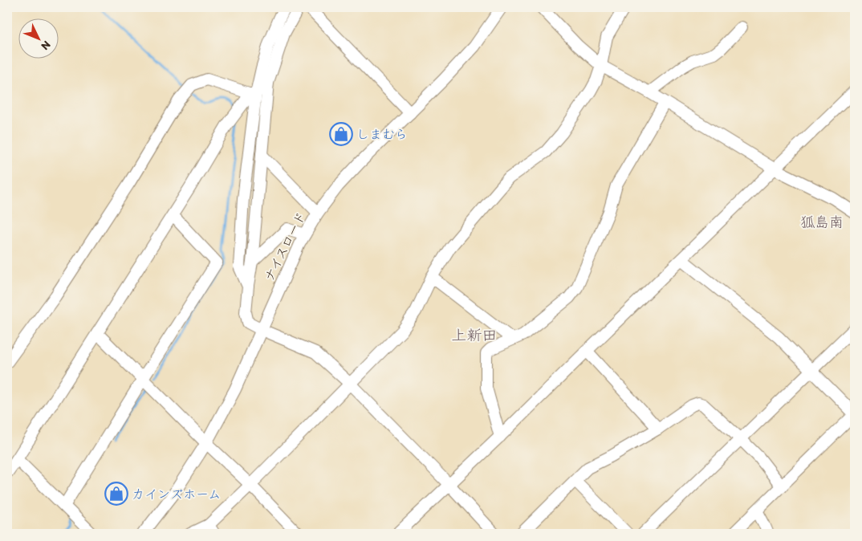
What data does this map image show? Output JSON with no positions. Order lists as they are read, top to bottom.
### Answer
{
  "streets": {
    "street": ["ナイスロード"]
  },
  "districts": ["狐島南", "上新田"],
  "places": {
    "shop": ["しまむら", "カインズホーム"]
  },
  "north": "bottom right"
}
